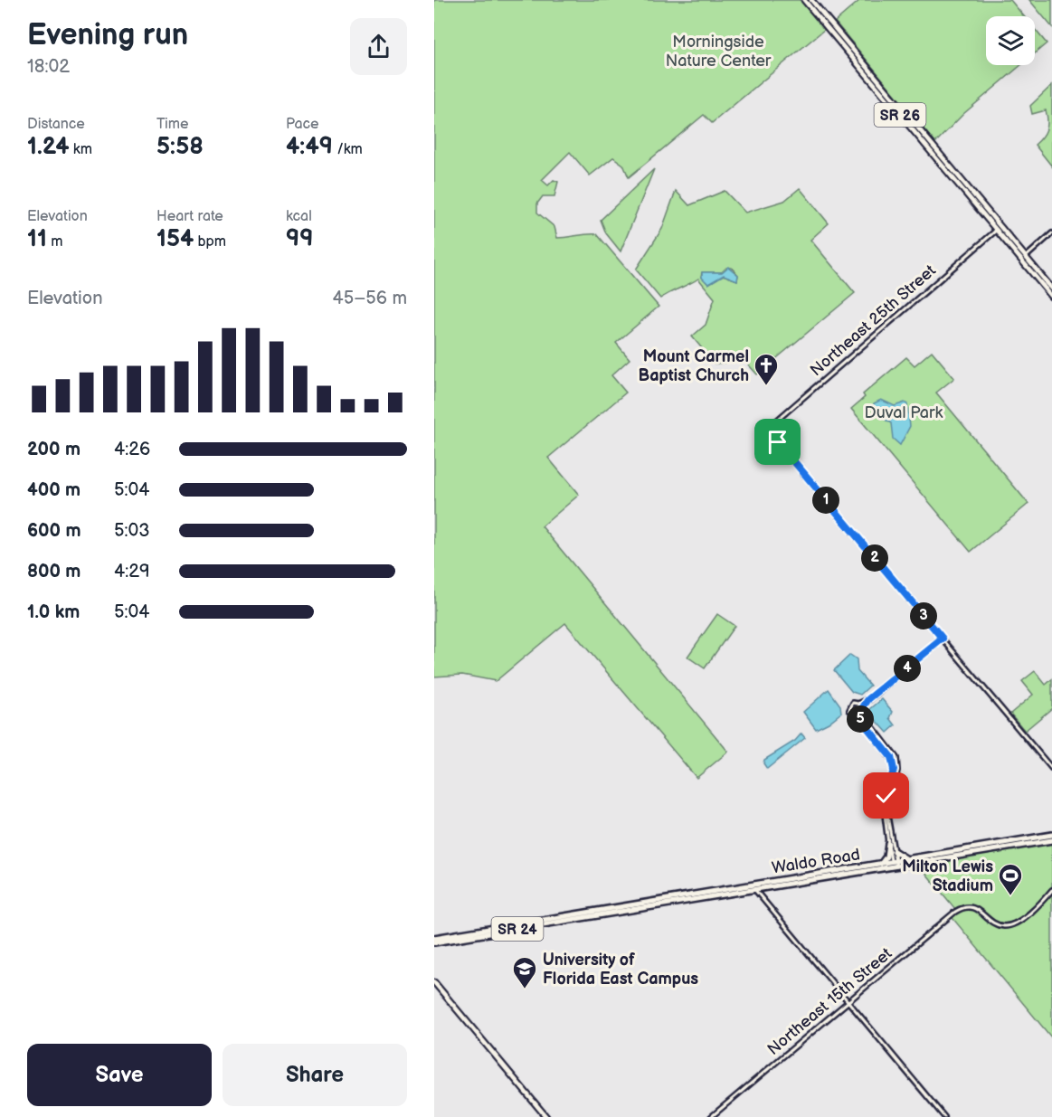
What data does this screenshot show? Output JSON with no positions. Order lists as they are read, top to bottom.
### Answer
{
  "streets": {
    "highway": ["Waldo Road", "SR 24"],
    "main road": ["SR 26"],
    "street": ["Northeast 25th Street", "Northeast 15th Street"]
  },
  "crossings": [
    ["SR 26", "Northeast 25th Street"],
    ["Waldo Road", "SR 24"]
  ],
  "parks": ["Morningside Nature Center", "Duval Park"],
  "places": {
    "church": ["Mount Carmel Baptist Church"],
    "sports": ["Milton Lewis Stadium"],
    "school or university": ["University of Florida East Campus"]
  },
  "page": {
    "heading": ["Evening run", "18:02"],
    "stats": [
      ["Distance", "1.24 km"],
      ["Time", "5:58"],
      ["Pace", "4:49 /km"],
      ["Elevation", "11 m"],
      ["Heart rate", "154 bpm"],
      ["kcal", "99"]
    ],
    "chart": ["Elevation", "45–56 m"],
    "list": [
      {
        "name": "200 m",
        "note": "4:26"
      },
      {
        "name": "400 m",
        "note": "5:04"
      },
      {
        "name": "600 m",
        "note": "5:03"
      },
      {
        "name": "800 m",
        "note": "4:29"
      },
      {
        "name": "1.0 km",
        "note": "5:04"
      }
    ],
    "pins": [
      "1",
      "2",
      "3",
      "4",
      "5"
    ],
    "buttons": ["Save", "Share"]
  }
}
